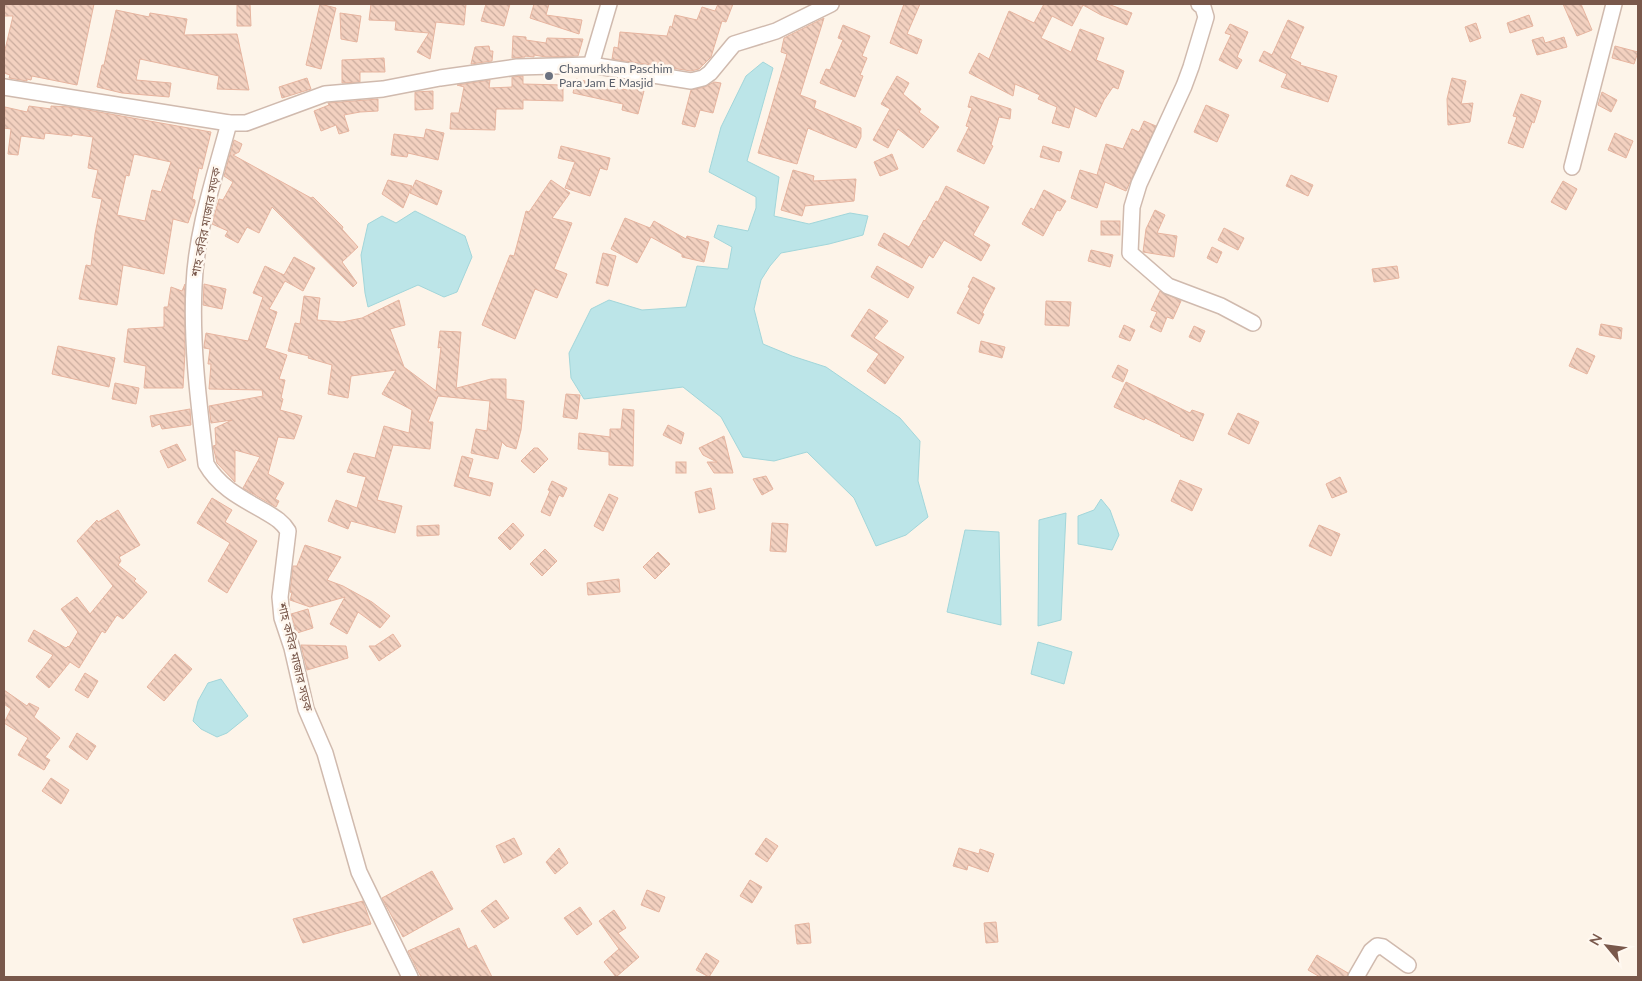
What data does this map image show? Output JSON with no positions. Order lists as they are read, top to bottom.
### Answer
{
  "streets": {
    "street": ["শাহ কবির মাজার সড়ক"]
  },
  "places": ["Chamurkhan Paschim Para Jam E Masjid"],
  "north": "top left"
}
